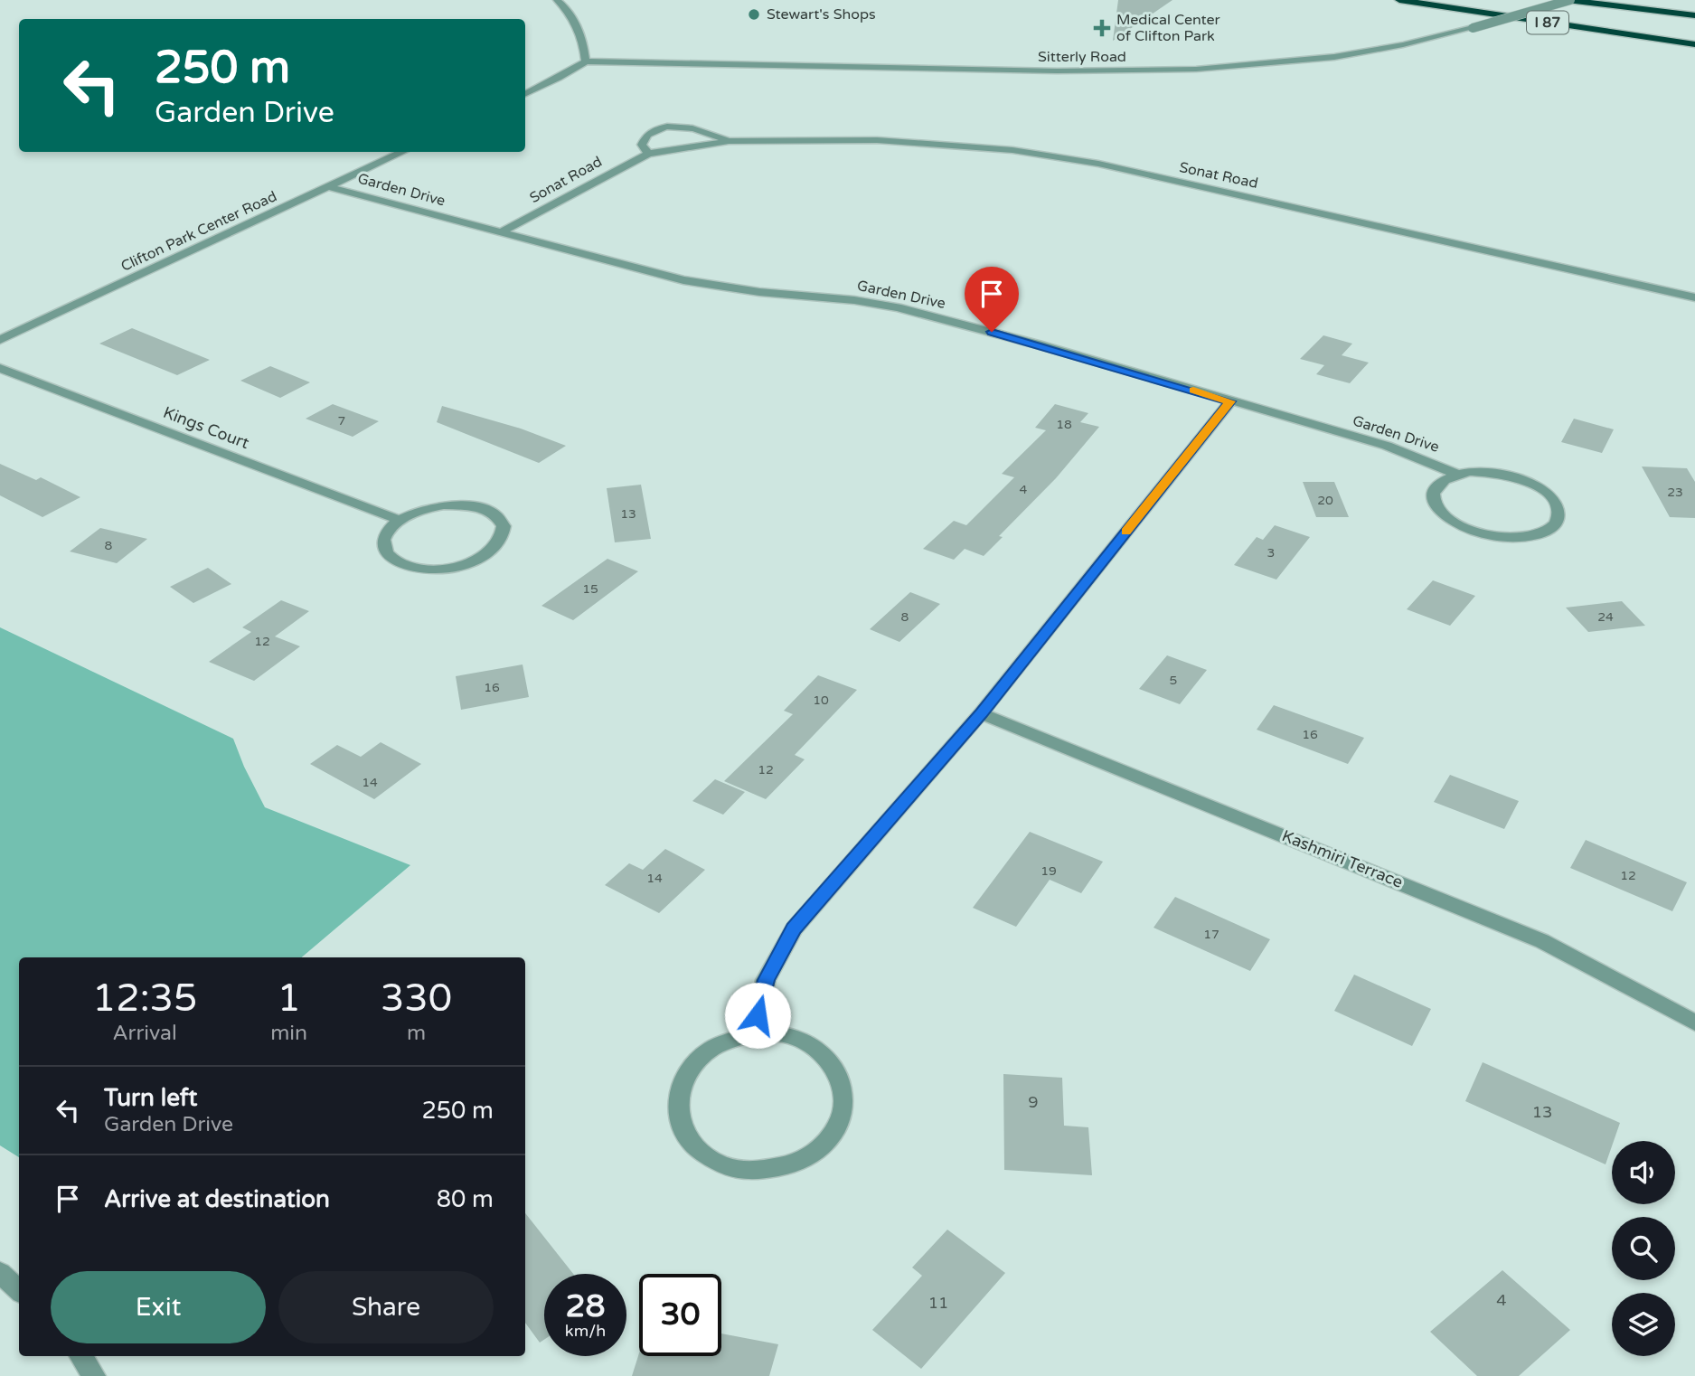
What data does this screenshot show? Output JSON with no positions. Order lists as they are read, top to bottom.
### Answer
{
  "streets": {
    "highway": ["I 87"],
    "street": [
      "Sitterly Road",
      "Sonat Road",
      "Garden Drive",
      "Clifton Park Center Road",
      "Kings Court",
      "Kashmiri Terrace"
    ]
  },
  "crossings": [
    ["I 87", "Sitterly Road"],
    ["Sonat Road", "Garden Drive"],
    ["Garden Drive", "Clifton Park Center Road"]
  ],
  "places": {
    "other": ["Stewart's Shops"],
    "health": ["Medical Center of Clifton Park"]
  },
  "house_numbers": [
    "7",
    "18",
    "4",
    "23",
    "20",
    "13",
    "8",
    "3",
    "15",
    "8",
    "24",
    "12",
    "5",
    "16",
    "10",
    "16",
    "12",
    "14",
    "19",
    "12",
    "14",
    "17",
    "9",
    "13",
    "4",
    "11"
  ],
  "page": {
    "turn": ["250 m", "Garden Drive"],
    "eta": [
      "12:35",
      "Arrival",
      "1",
      "min",
      "330",
      "m"
    ],
    "list": [
      {
        "name": "Turn left",
        "note": "Garden Drive",
        "value": "250 m"
      },
      {
        "name": "Arrive at destination",
        "value": "80 m"
      }
    ],
    "buttons": ["Exit", "Share"],
    "speed": "28 km/h",
    "limit": "30"
  }
}
